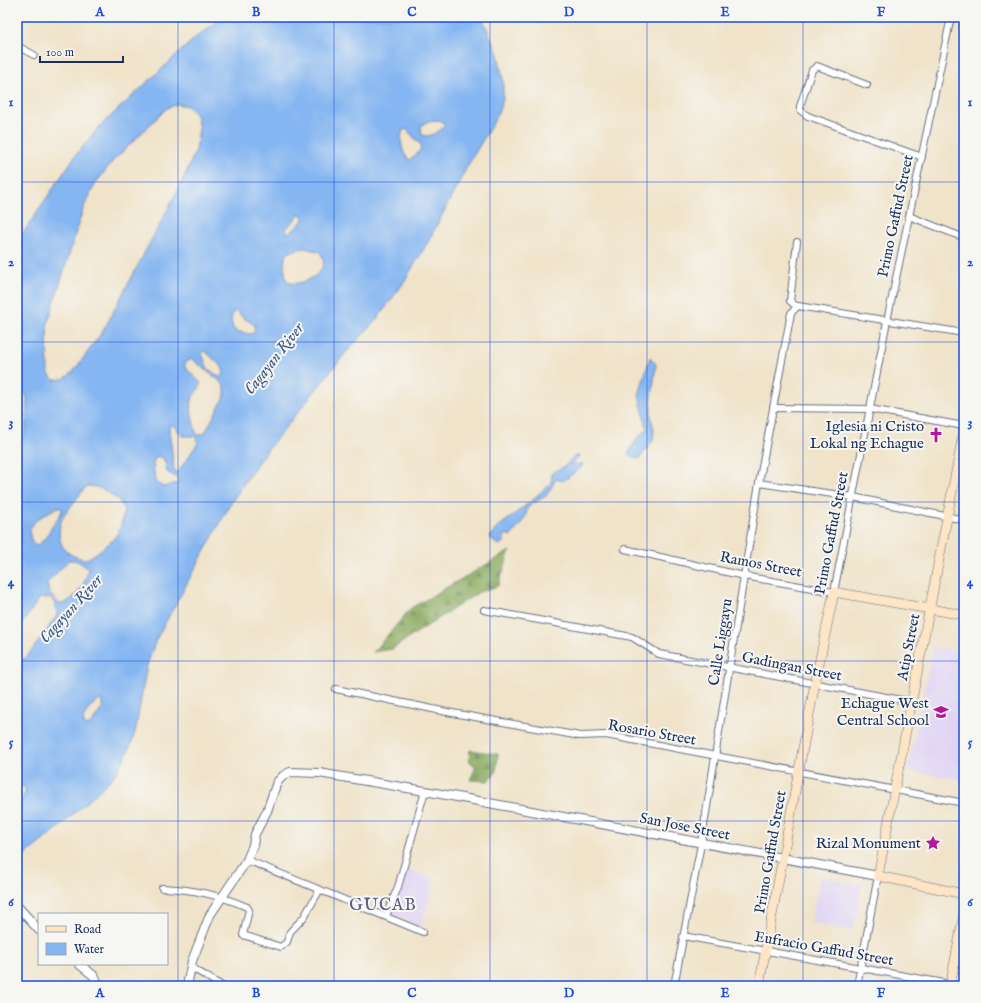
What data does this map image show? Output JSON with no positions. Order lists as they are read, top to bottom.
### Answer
{
  "streets": {
    "main road": [
      "Primo Gaffud Street",
      "Ramos Street",
      "Atip Street",
      "San Jose Street"
    ],
    "street": [
      "Calle Liggayu",
      "Gadingan Street",
      "Rosario Street",
      "Eufracio Gaffud Street"
    ]
  },
  "crossings": [
    ["Primo Gaffud Street", "Ramos Street"],
    ["Primo Gaffud Street", "Gadingan Street"],
    ["Primo Gaffud Street", "Rosario Street"],
    ["Primo Gaffud Street", "San Jose Street"],
    ["Primo Gaffud Street", "Eufracio Gaffud Street"],
    ["Ramos Street", "Calle Liggayu"],
    ["Ramos Street", "Atip Street"],
    ["Calle Liggayu", "Gadingan Street"],
    ["Calle Liggayu", "Rosario Street"],
    ["Calle Liggayu", "San Jose Street"],
    ["Calle Liggayu", "Eufracio Gaffud Street"],
    ["Atip Street", "Gadingan Street"],
    ["Atip Street", "Rosario Street"],
    ["Atip Street", "San Jose Street"],
    ["Atip Street", "Eufracio Gaffud Street"]
  ],
  "districts": ["GUCAB"],
  "water": ["Cagayan River"],
  "places": {
    "church": ["Iglesia ni Cristo Lokal ng Echague"],
    "school or university": ["Echague West Central School"],
    "place": ["Rizal Monument"]
  },
  "legend": ["Road", "Water"],
  "scale_bar": "100 m",
  "grid": {
    "columns": [
      "A",
      "B",
      "C",
      "D",
      "E",
      "F"
    ],
    "rows": [
      "1",
      "2",
      "3",
      "4",
      "5",
      "6"
    ]
  }
}
